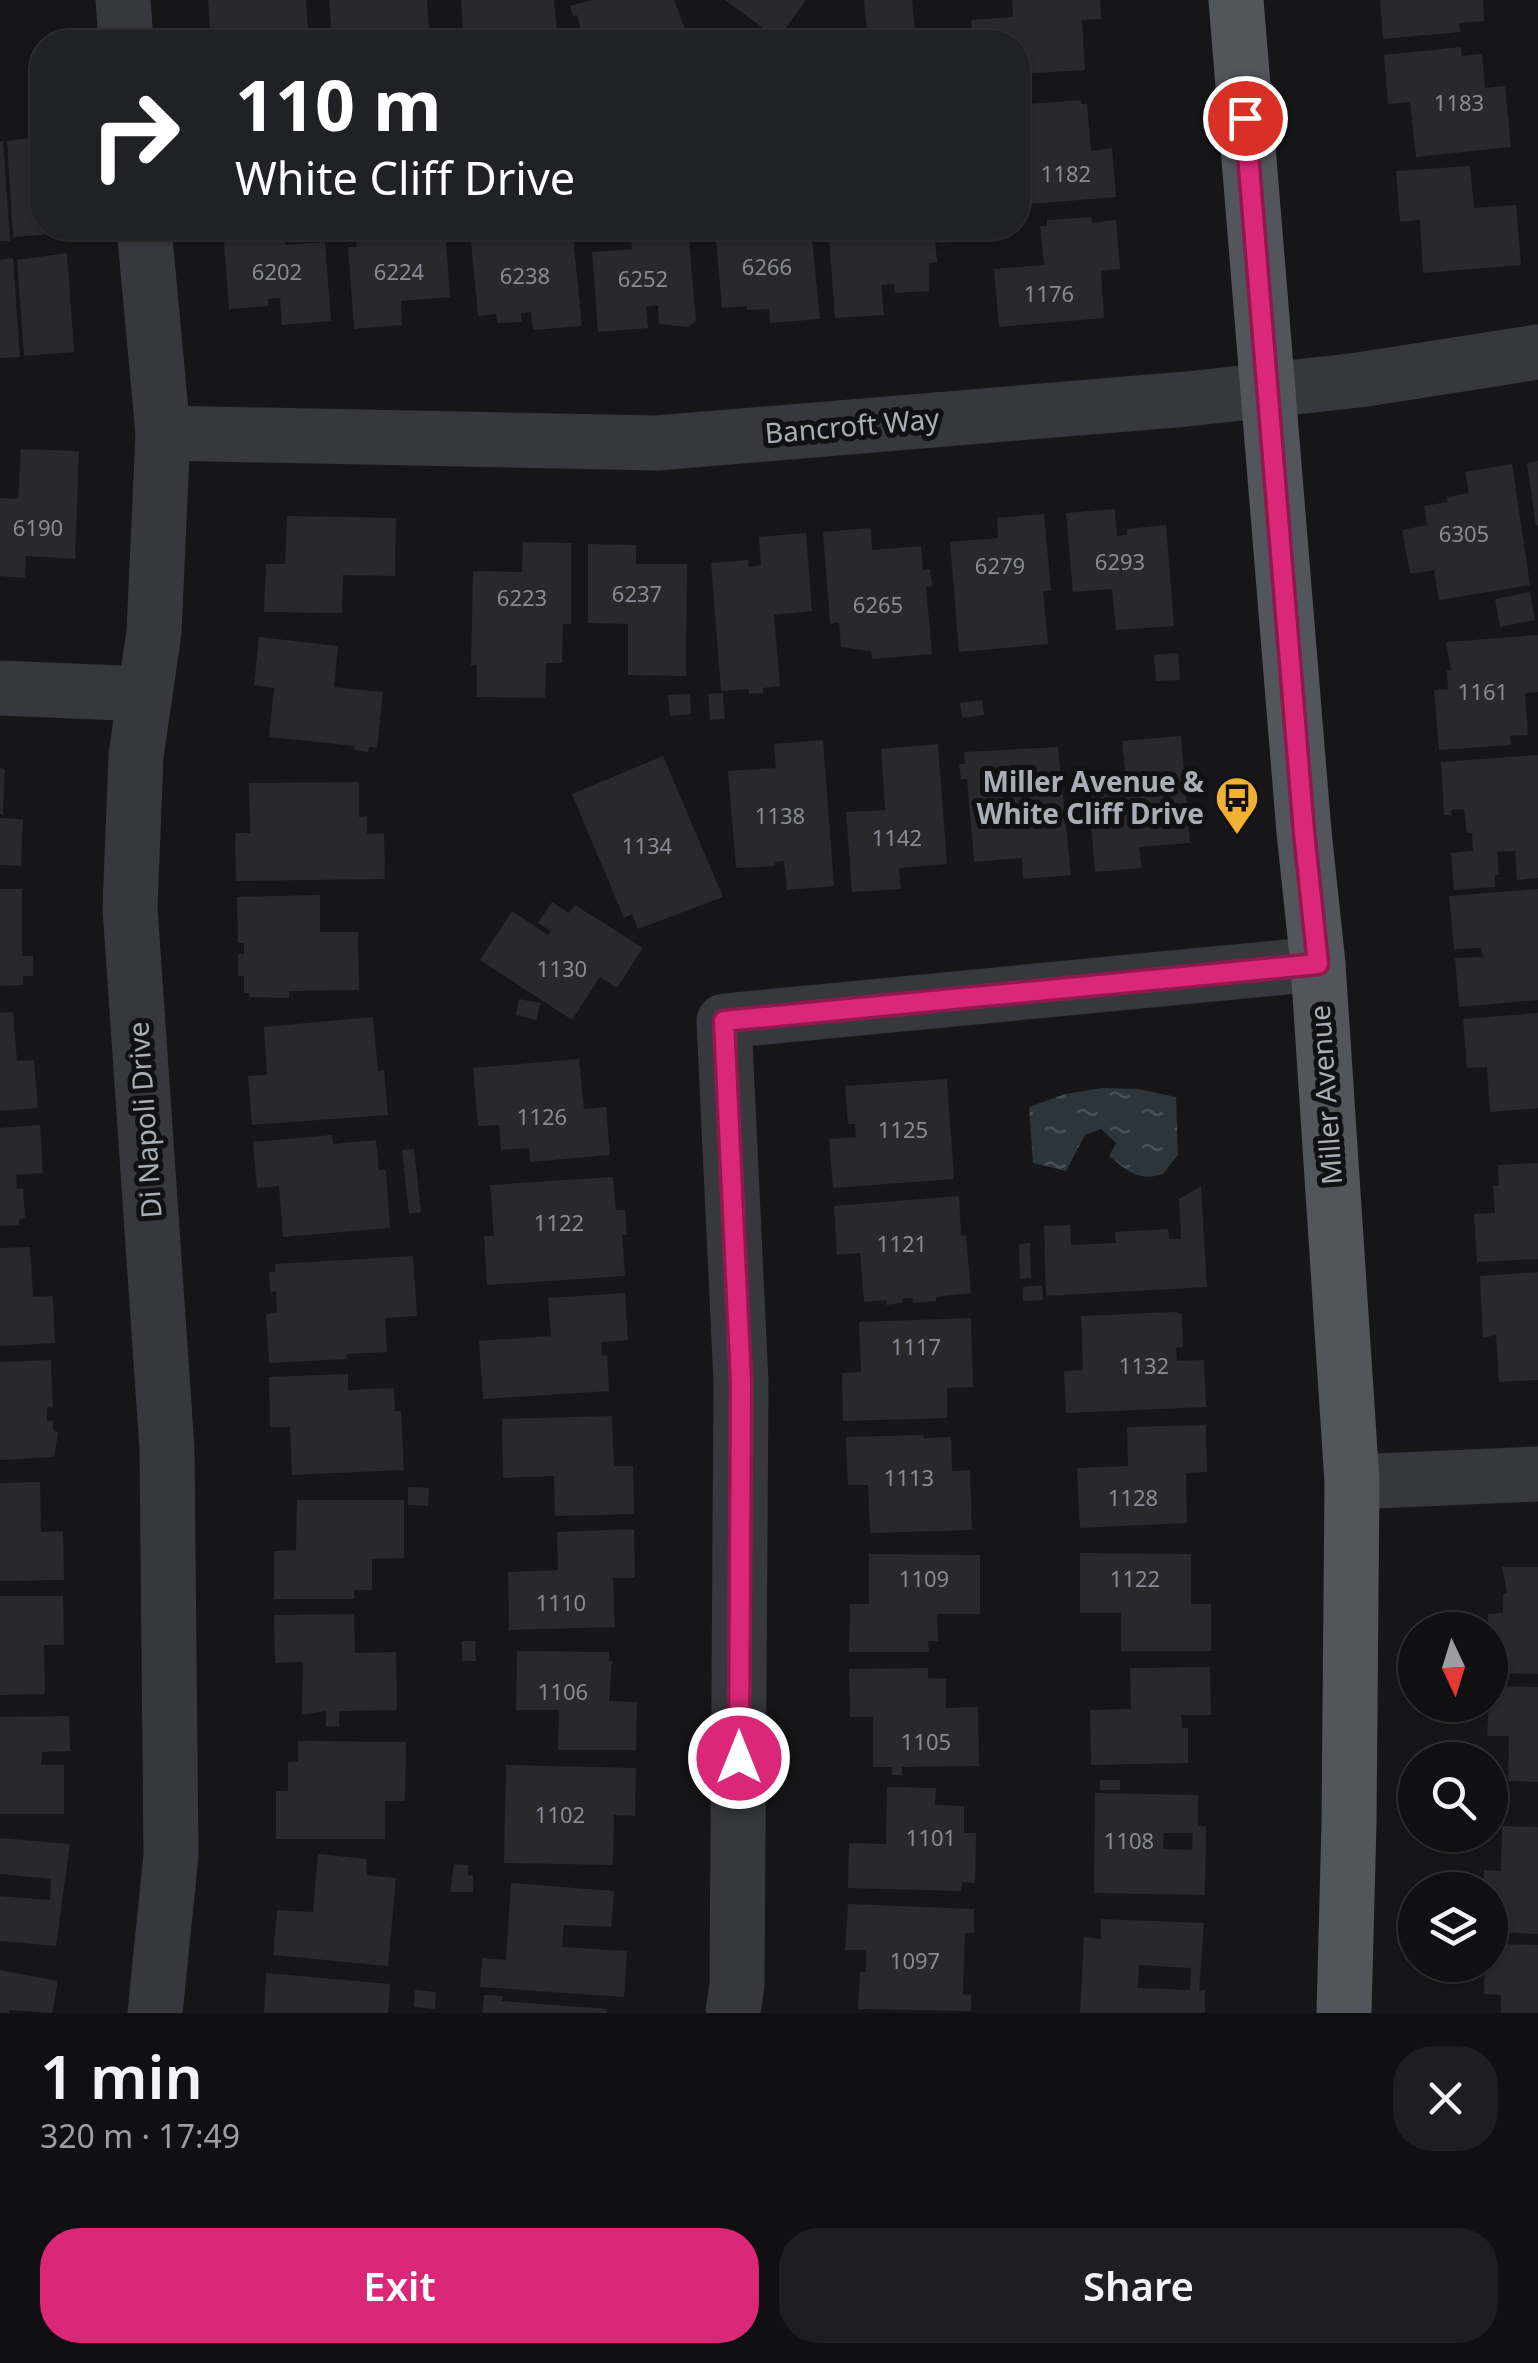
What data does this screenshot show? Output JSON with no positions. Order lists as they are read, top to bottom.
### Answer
{
  "streets": {
    "main road": ["Miller Avenue"],
    "street": ["Bancroft Way", "Di Napoli Drive"]
  },
  "crossings": [
    ["Bancroft Way", "Miller Avenue"],
    ["Bancroft Way", "Di Napoli Drive"]
  ],
  "places": {
    "bus stop": ["Miller Avenue & White Cliff Drive"]
  },
  "house_numbers": [
    "1183",
    "1182",
    "6266",
    "6202",
    "6224",
    "6238",
    "6252",
    "1176",
    "6190",
    "6305",
    "6293",
    "6279",
    "6237",
    "6223",
    "6265",
    "1161",
    "1138",
    "1142",
    "1134",
    "1130",
    "1126",
    "1125",
    "1122",
    "1121",
    "1117",
    "1132",
    "1113",
    "1128",
    "1109",
    "1122",
    "1110",
    "1106",
    "1105",
    "1102",
    "1101",
    "1108",
    "1097"
  ],
  "north": "bottom",
  "page": {
    "turn": ["110 m", "White Cliff Drive"],
    "heading": ["1 min", "320 m · 17:49"],
    "buttons": ["Exit", "Share"]
  }
}
